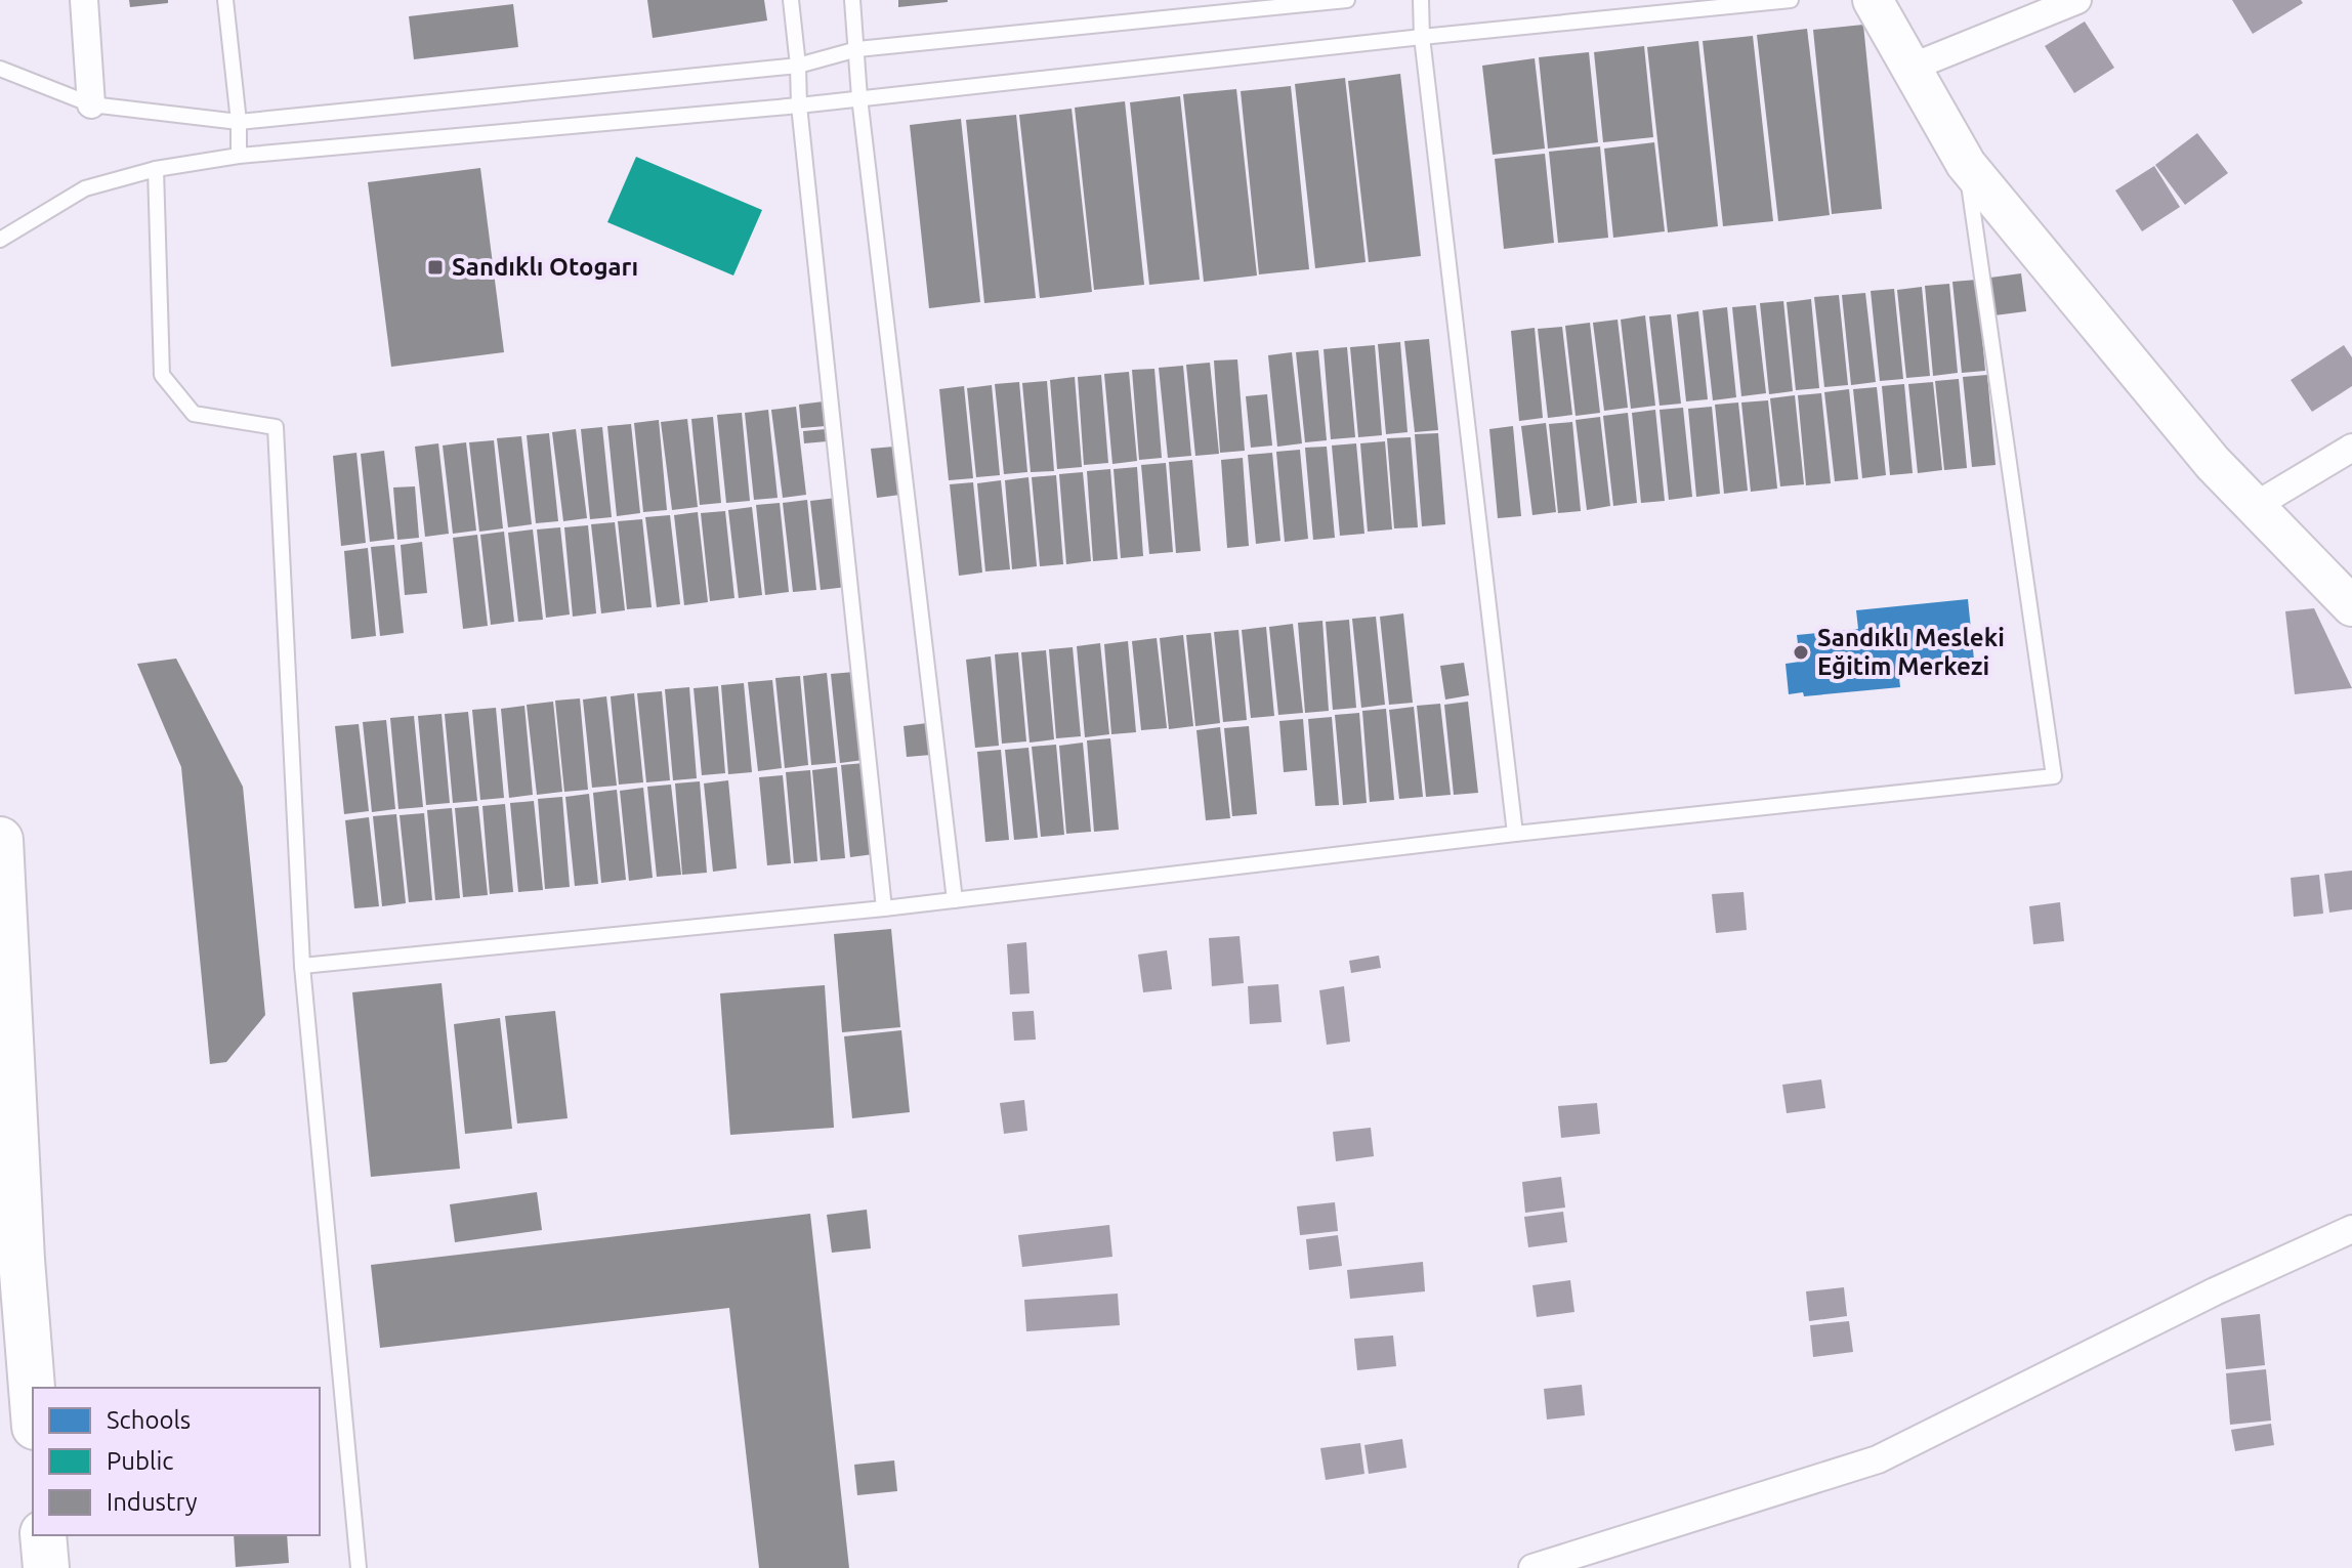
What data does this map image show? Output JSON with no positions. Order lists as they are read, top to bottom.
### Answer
{
  "places": {
    "transit": ["Sandıklı Otogarı"],
    "other": ["Sandıklı Mesleki Eğitim Merkezi"]
  },
  "legend": ["Schools", "Public", "Industry"]
}
